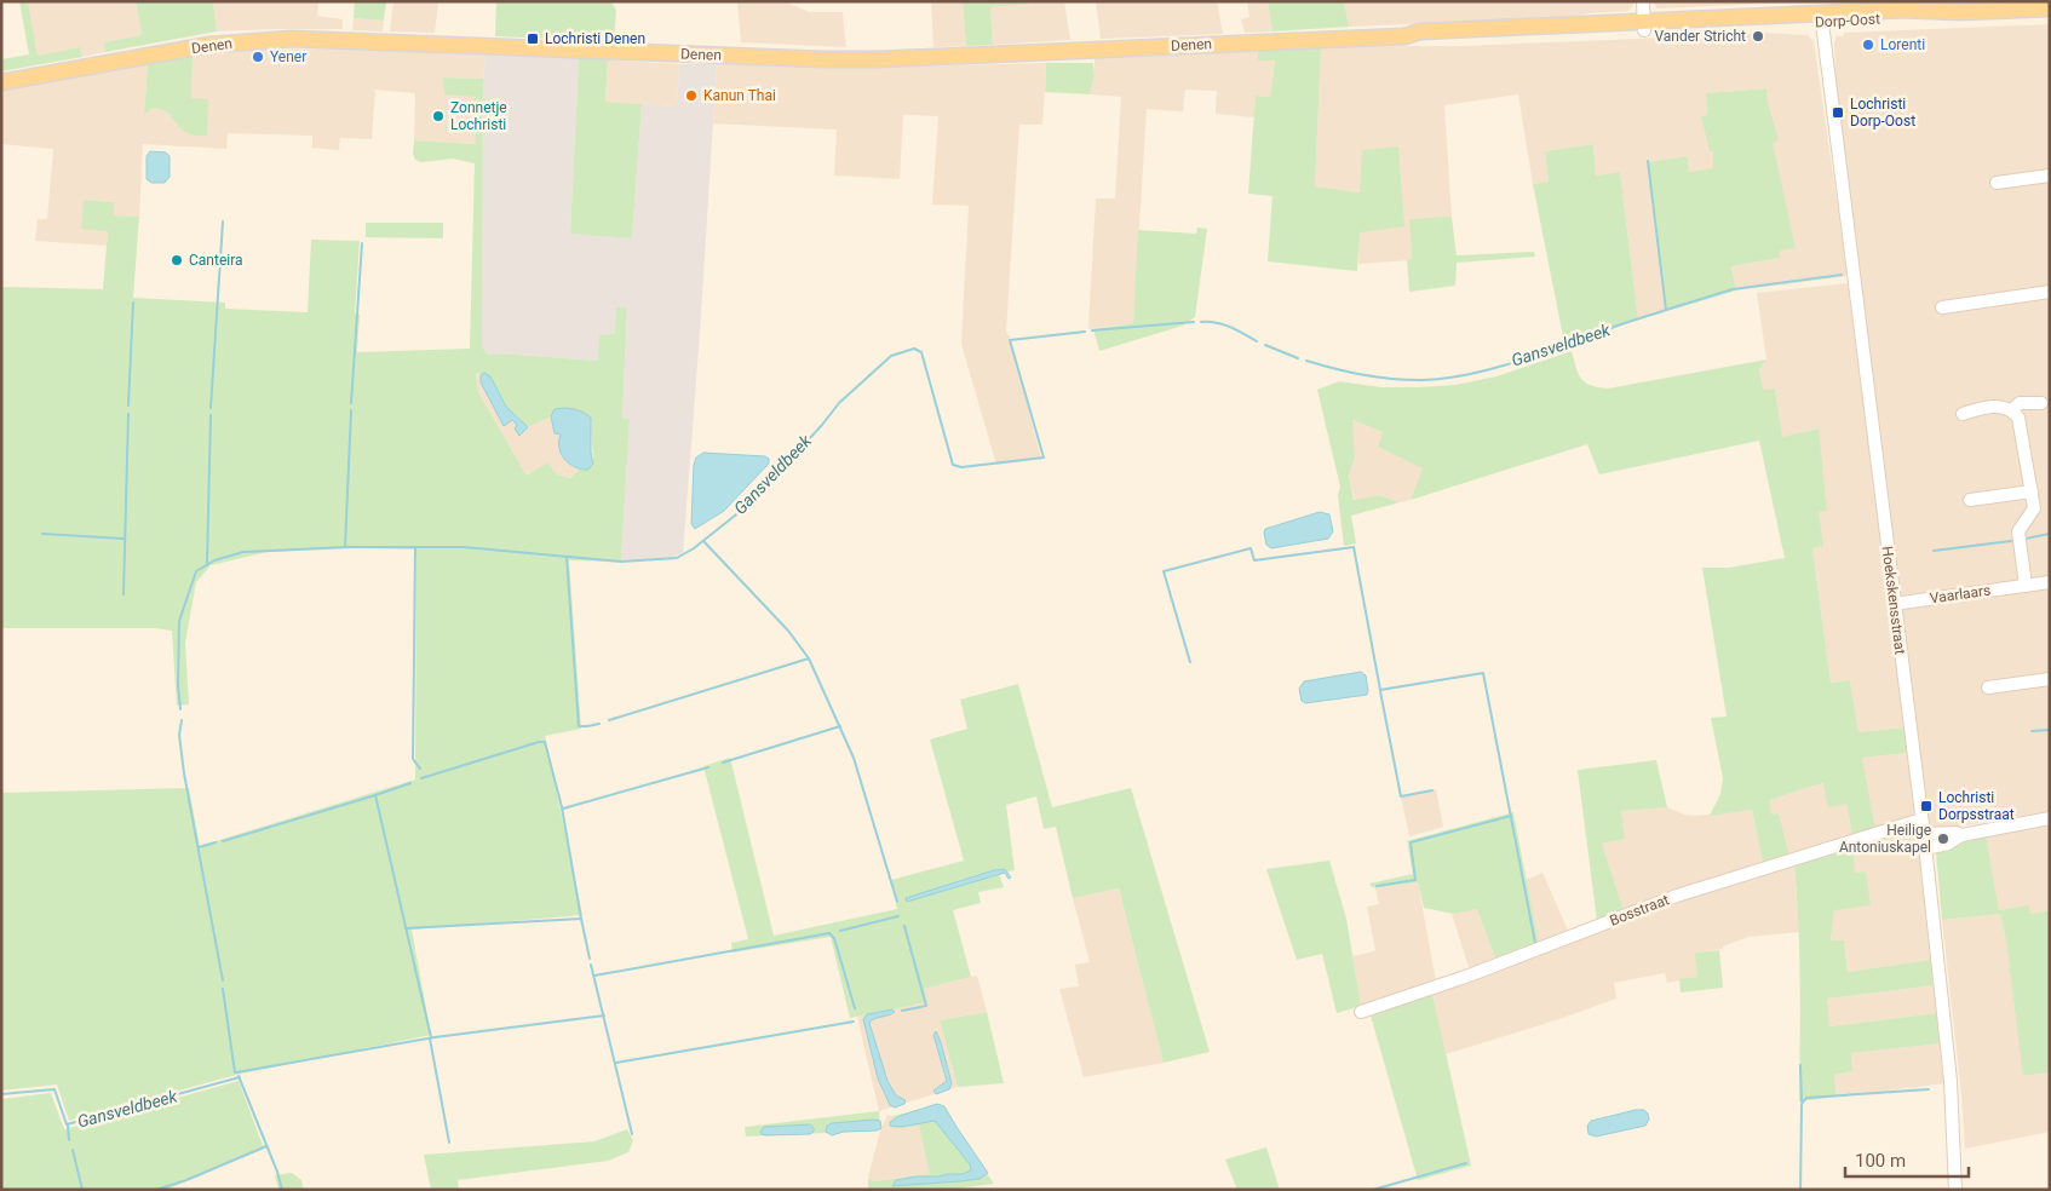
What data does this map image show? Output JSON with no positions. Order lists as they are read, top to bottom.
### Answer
{
  "streets": {
    "main road": ["Dorp-Oost", "Denen"],
    "street": ["Vaarlaars", "Hoekskensstraat", "Bosstraat"]
  },
  "crossings": [
    ["Dorp-Oost", "Denen"],
    ["Dorp-Oost", "Hoekskensstraat"],
    ["Vaarlaars", "Hoekskensstraat"],
    ["Hoekskensstraat", "Bosstraat"]
  ],
  "water": ["Gansveldbeek"],
  "places": {
    "other": [
      "Vander Stricht",
      "Lorenti",
      "Yener",
      "Kanun Thai",
      "Zonnetje Lochristi",
      "Canteira",
      "Heilige Antoniuskapel"
    ],
    "transit": ["Lochristi Denen", "Lochristi Dorp-Oost", "Lochristi Dorpsstraat"]
  },
  "scale_bar": "100 m"
}
